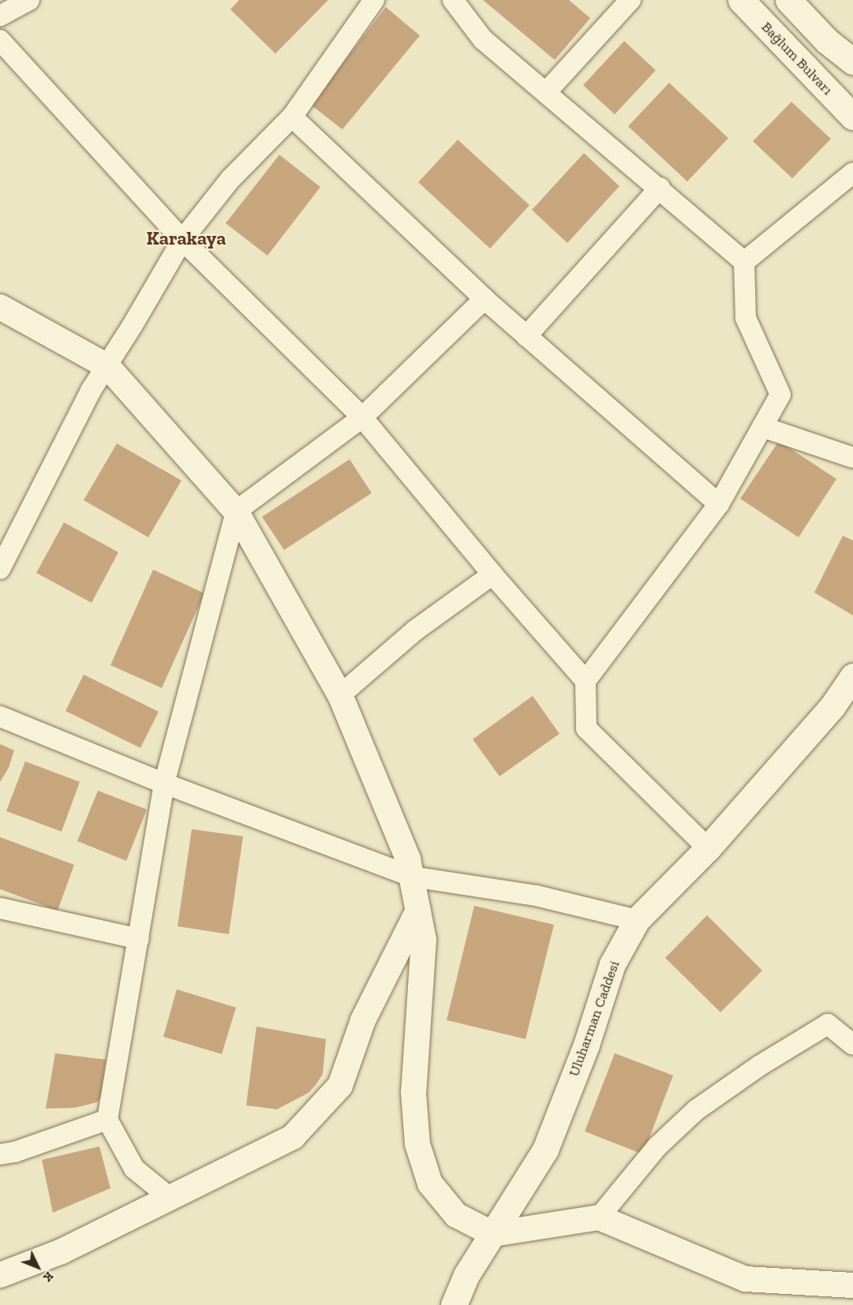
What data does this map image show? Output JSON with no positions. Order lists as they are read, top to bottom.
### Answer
{
  "streets": {
    "main road": ["Bağlum Bulvarı", "Uluharman Caddesi"]
  },
  "districts": ["Karakaya"],
  "north": "bottom right"
}
